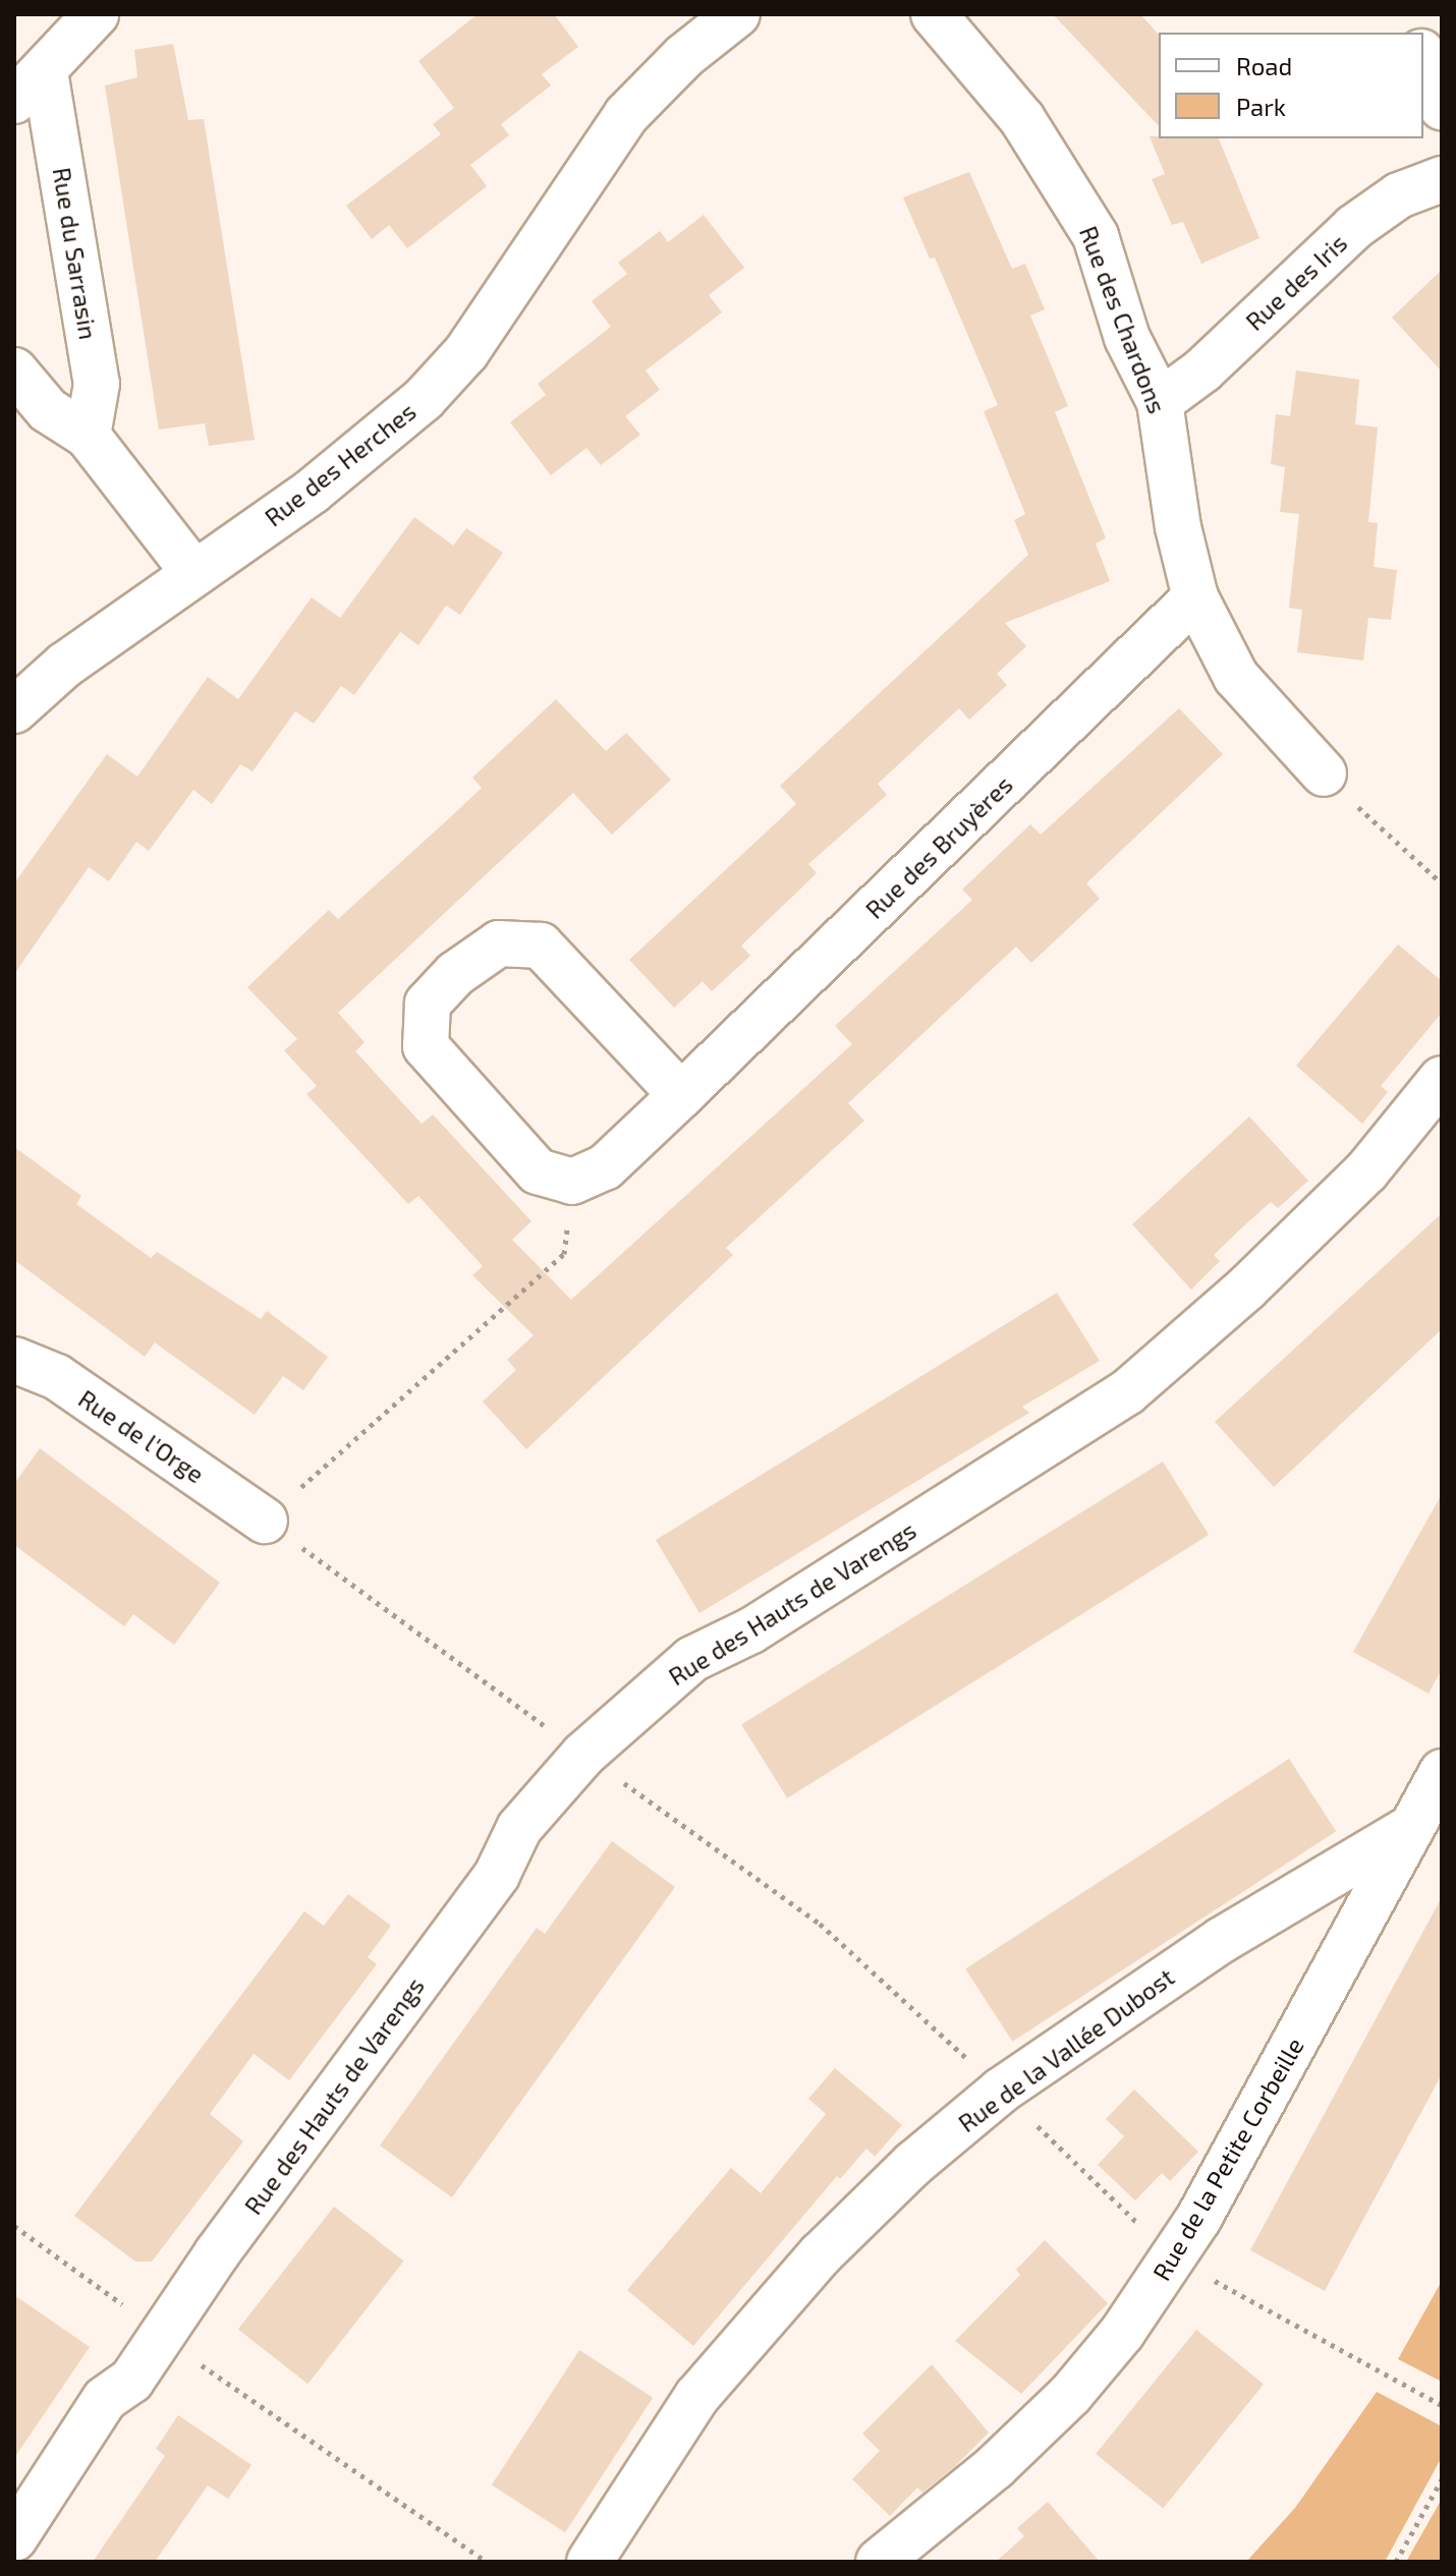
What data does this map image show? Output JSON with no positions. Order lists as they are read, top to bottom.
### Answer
{
  "streets": {
    "street": [
      "Rue du Sarrasin",
      "Rue des Iris",
      "Rue des Chardons",
      "Rue des Herches",
      "Rue des Bruyères",
      "Rue de l'Orge",
      "Rue des Hauts de Varengs",
      "Rue de la Vallée Dubost",
      "Rue de la Petite Corbeille"
    ]
  },
  "crossings": [
    ["Rue des Iris", "Rue des Chardons"],
    ["Rue des Chardons", "Rue des Bruyères"],
    ["Rue de la Vallée Dubost", "Rue de la Petite Corbeille"]
  ],
  "legend": ["Road", "Park"]
}
